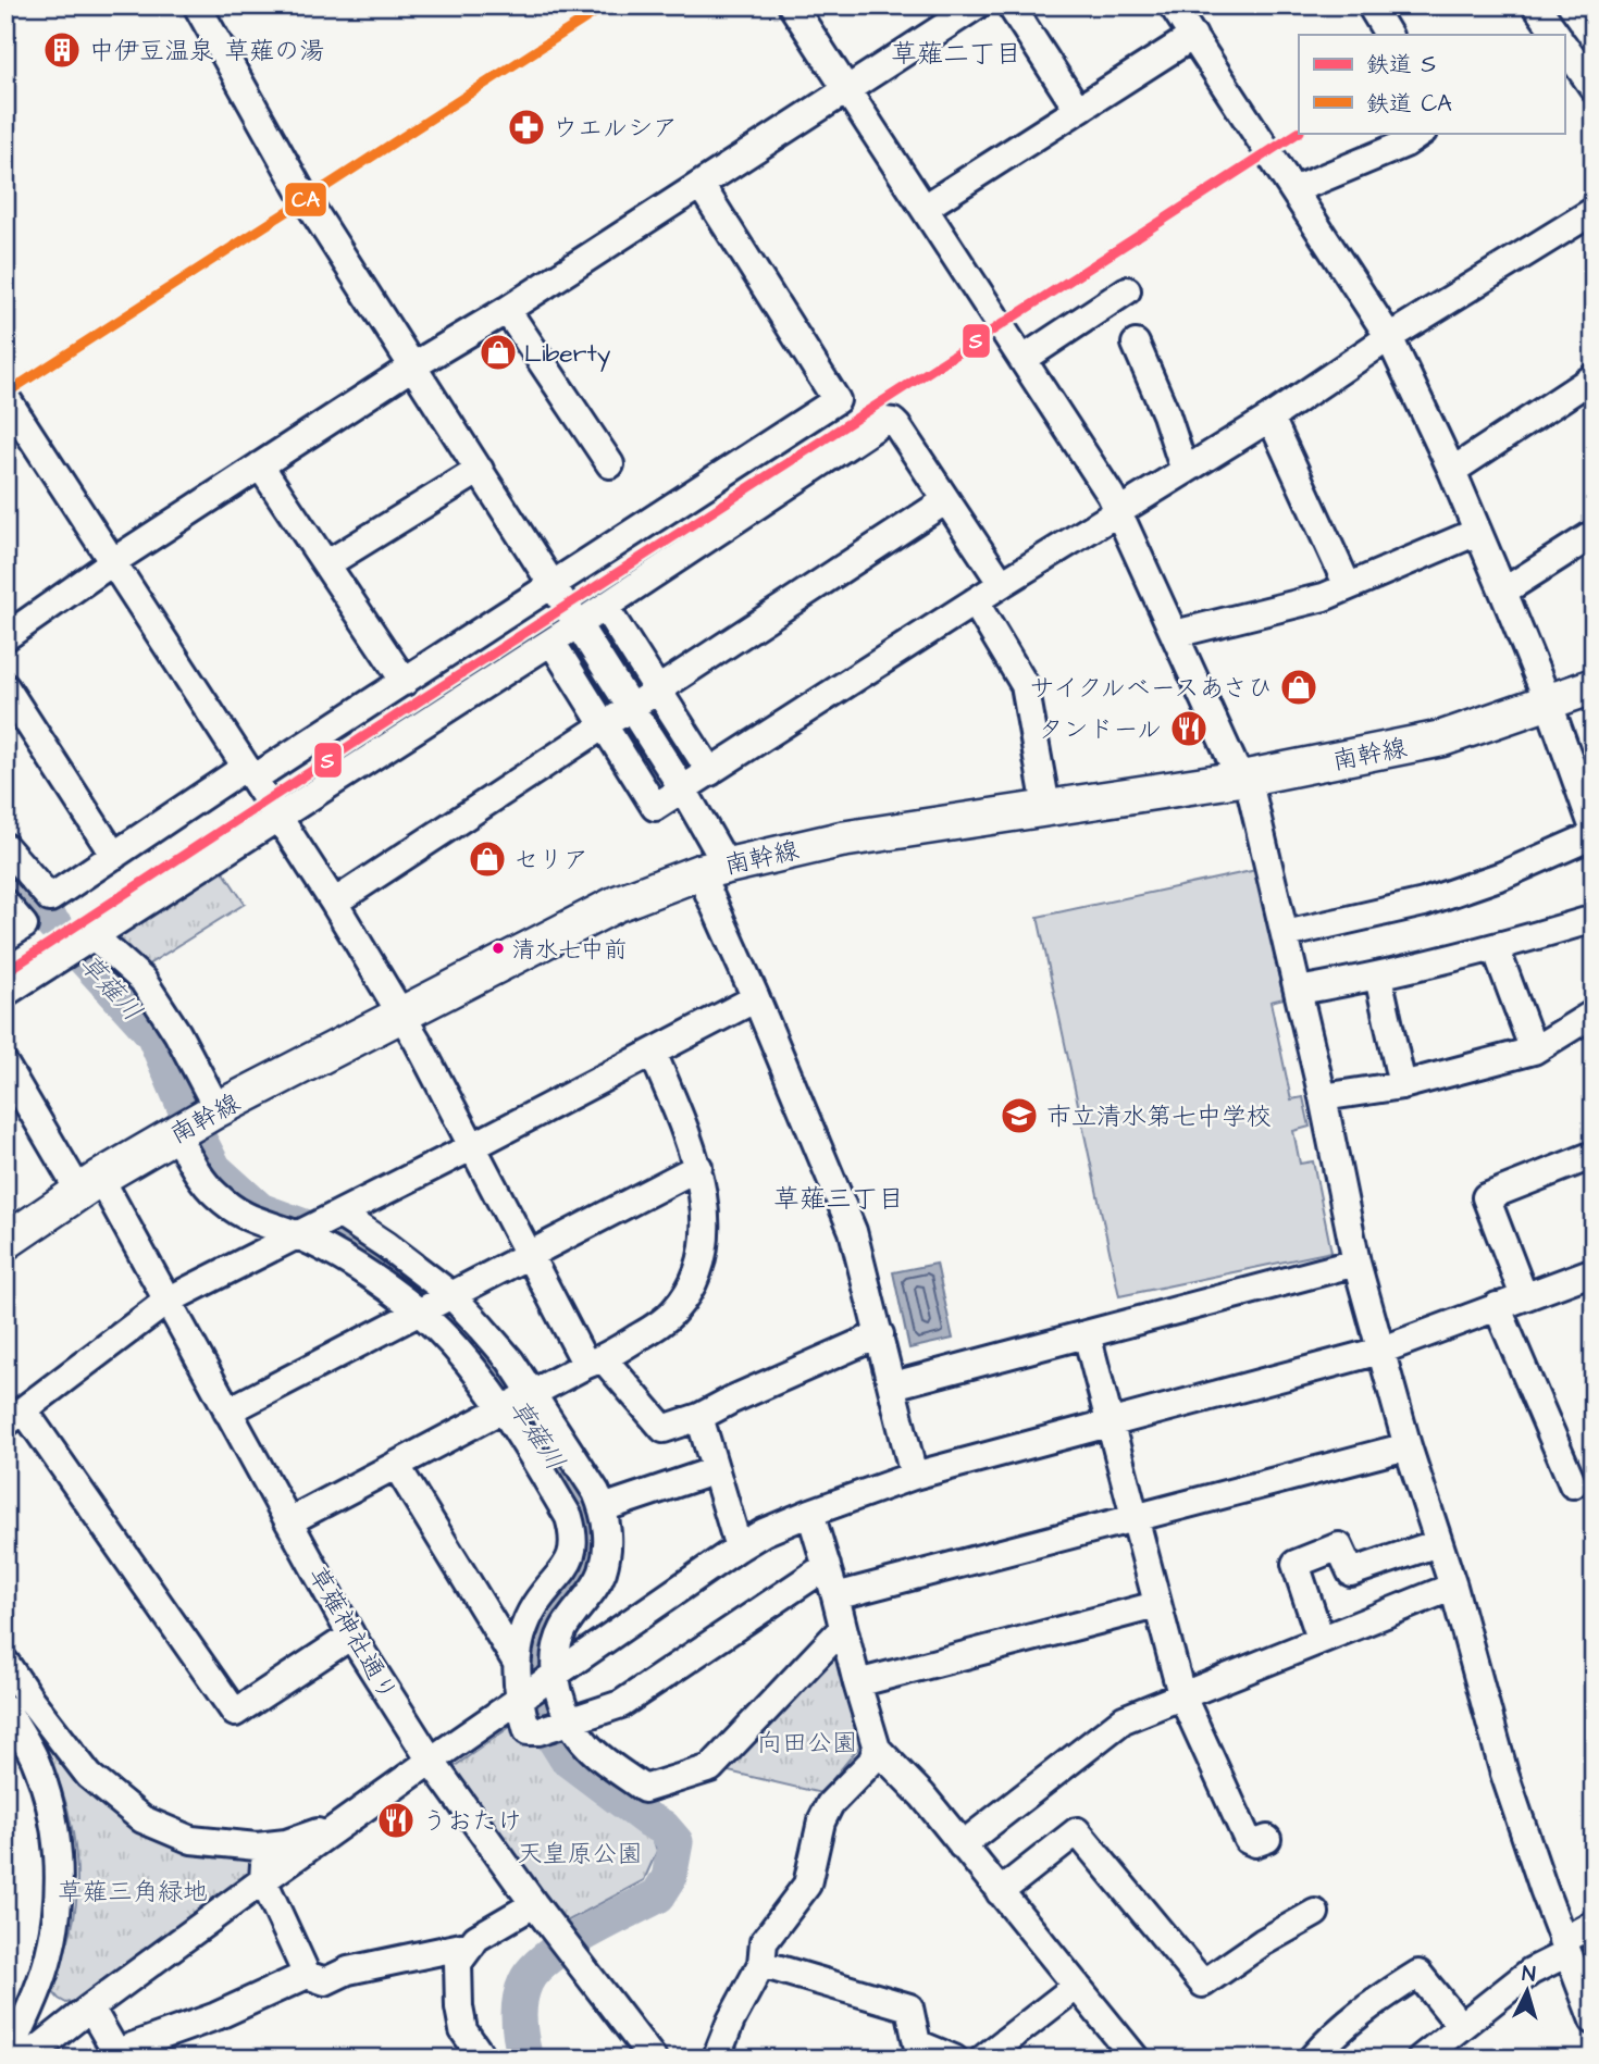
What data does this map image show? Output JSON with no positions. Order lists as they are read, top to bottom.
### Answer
{
  "streets": {
    "main road": ["南幹線"],
    "street": ["草薙神社通り"]
  },
  "crossings": [
    ["南幹線", "草薙神社通り"]
  ],
  "districts": ["草薙二丁目", "草薙三丁目"],
  "water": ["草薙川"],
  "parks": ["向田公園", "天皇原公園", "草薙三角緑地"],
  "places": {
    "building": ["中伊豆温泉 草薙の湯"],
    "pharmacy": ["ウエルシア"],
    "shop": ["Liberty", "サイクルベースあさひ", "セリア"],
    "restaurant": ["タンドール", "うおたけ"],
    "other": ["清水七中前"],
    "school or university": ["市立清水第七中学校"]
  },
  "lines": ["rail line CA", "rail line S"],
  "legend": ["鉄道 S", "鉄道 CA"],
  "north": "top"
}
